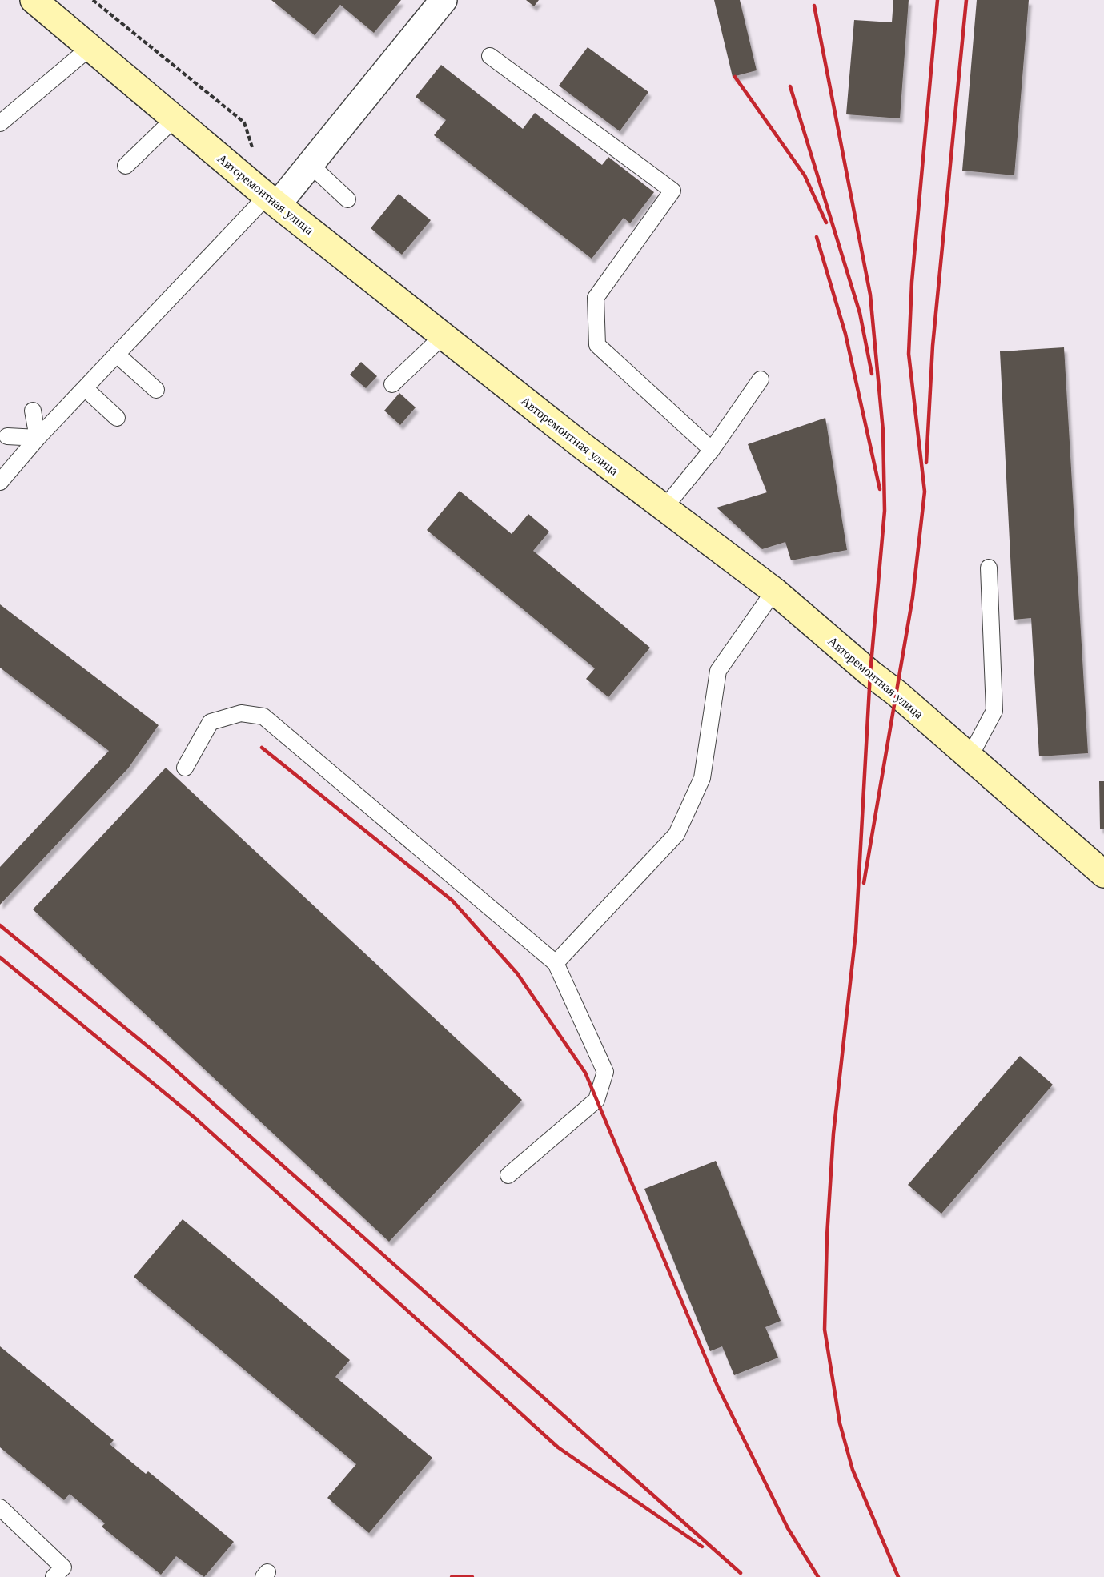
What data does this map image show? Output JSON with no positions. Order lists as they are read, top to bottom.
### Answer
{
  "streets": {
    "street": ["Авторемонтная улица"]
  }
}
